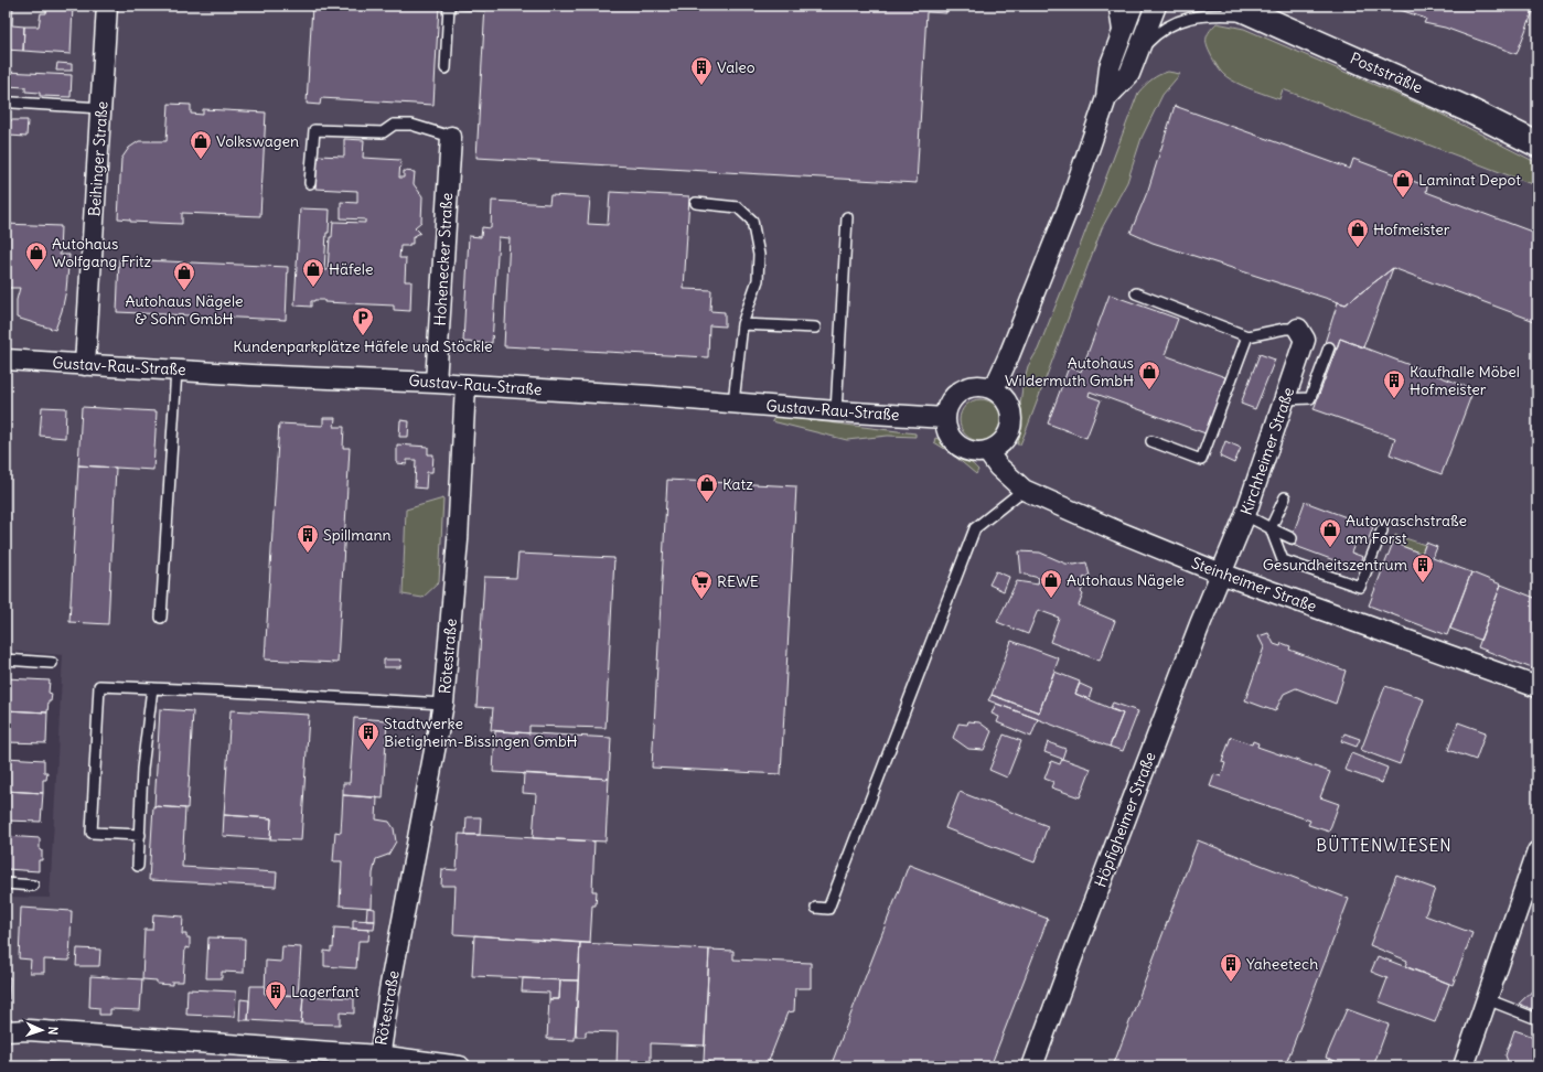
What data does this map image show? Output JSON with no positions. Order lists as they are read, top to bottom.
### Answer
{
  "streets": {
    "main road": ["Poststräßle"],
    "street": [
      "Beihinger Straße",
      "Hohenecker Straße",
      "Gustav-Rau-Straße",
      "Kirchheimer Straße",
      "Steinheimer Straße",
      "Rötestraße",
      "Höpfigheimer Straße"
    ]
  },
  "crossings": [
    ["Beihinger Straße", "Gustav-Rau-Straße"],
    ["Hohenecker Straße", "Gustav-Rau-Straße"],
    ["Gustav-Rau-Straße", "Steinheimer Straße"],
    ["Gustav-Rau-Straße", "Rötestraße"],
    ["Kirchheimer Straße", "Steinheimer Straße"],
    ["Kirchheimer Straße", "Höpfigheimer Straße"],
    ["Steinheimer Straße", "Höpfigheimer Straße"]
  ],
  "districts": ["BÜTTENWIESEN"],
  "places": {
    "building": [
      "Valeo",
      "Kaufhalle Möbel Hofmeister",
      "Spillmann",
      "Gesundheitszentrum",
      "Stadtwerke Bietigheim-Bissingen GmbH",
      "Yaheetech",
      "Lagerfant"
    ],
    "shop": [
      "Volkswagen",
      "Laminat Depot",
      "Hofmeister",
      "Autohaus Wolfgang Fritz",
      "Häfele",
      "Autohaus Nägele & Sohn GmbH",
      "Autohaus Wildermuth GmbH",
      "Katz",
      "Autowaschstraße am Forst",
      "Autohaus Nägele"
    ],
    "parking": ["Kundenparkplätze Häfele und Stöckle"],
    "supermarket": ["REWE"]
  },
  "north": "right"
}
